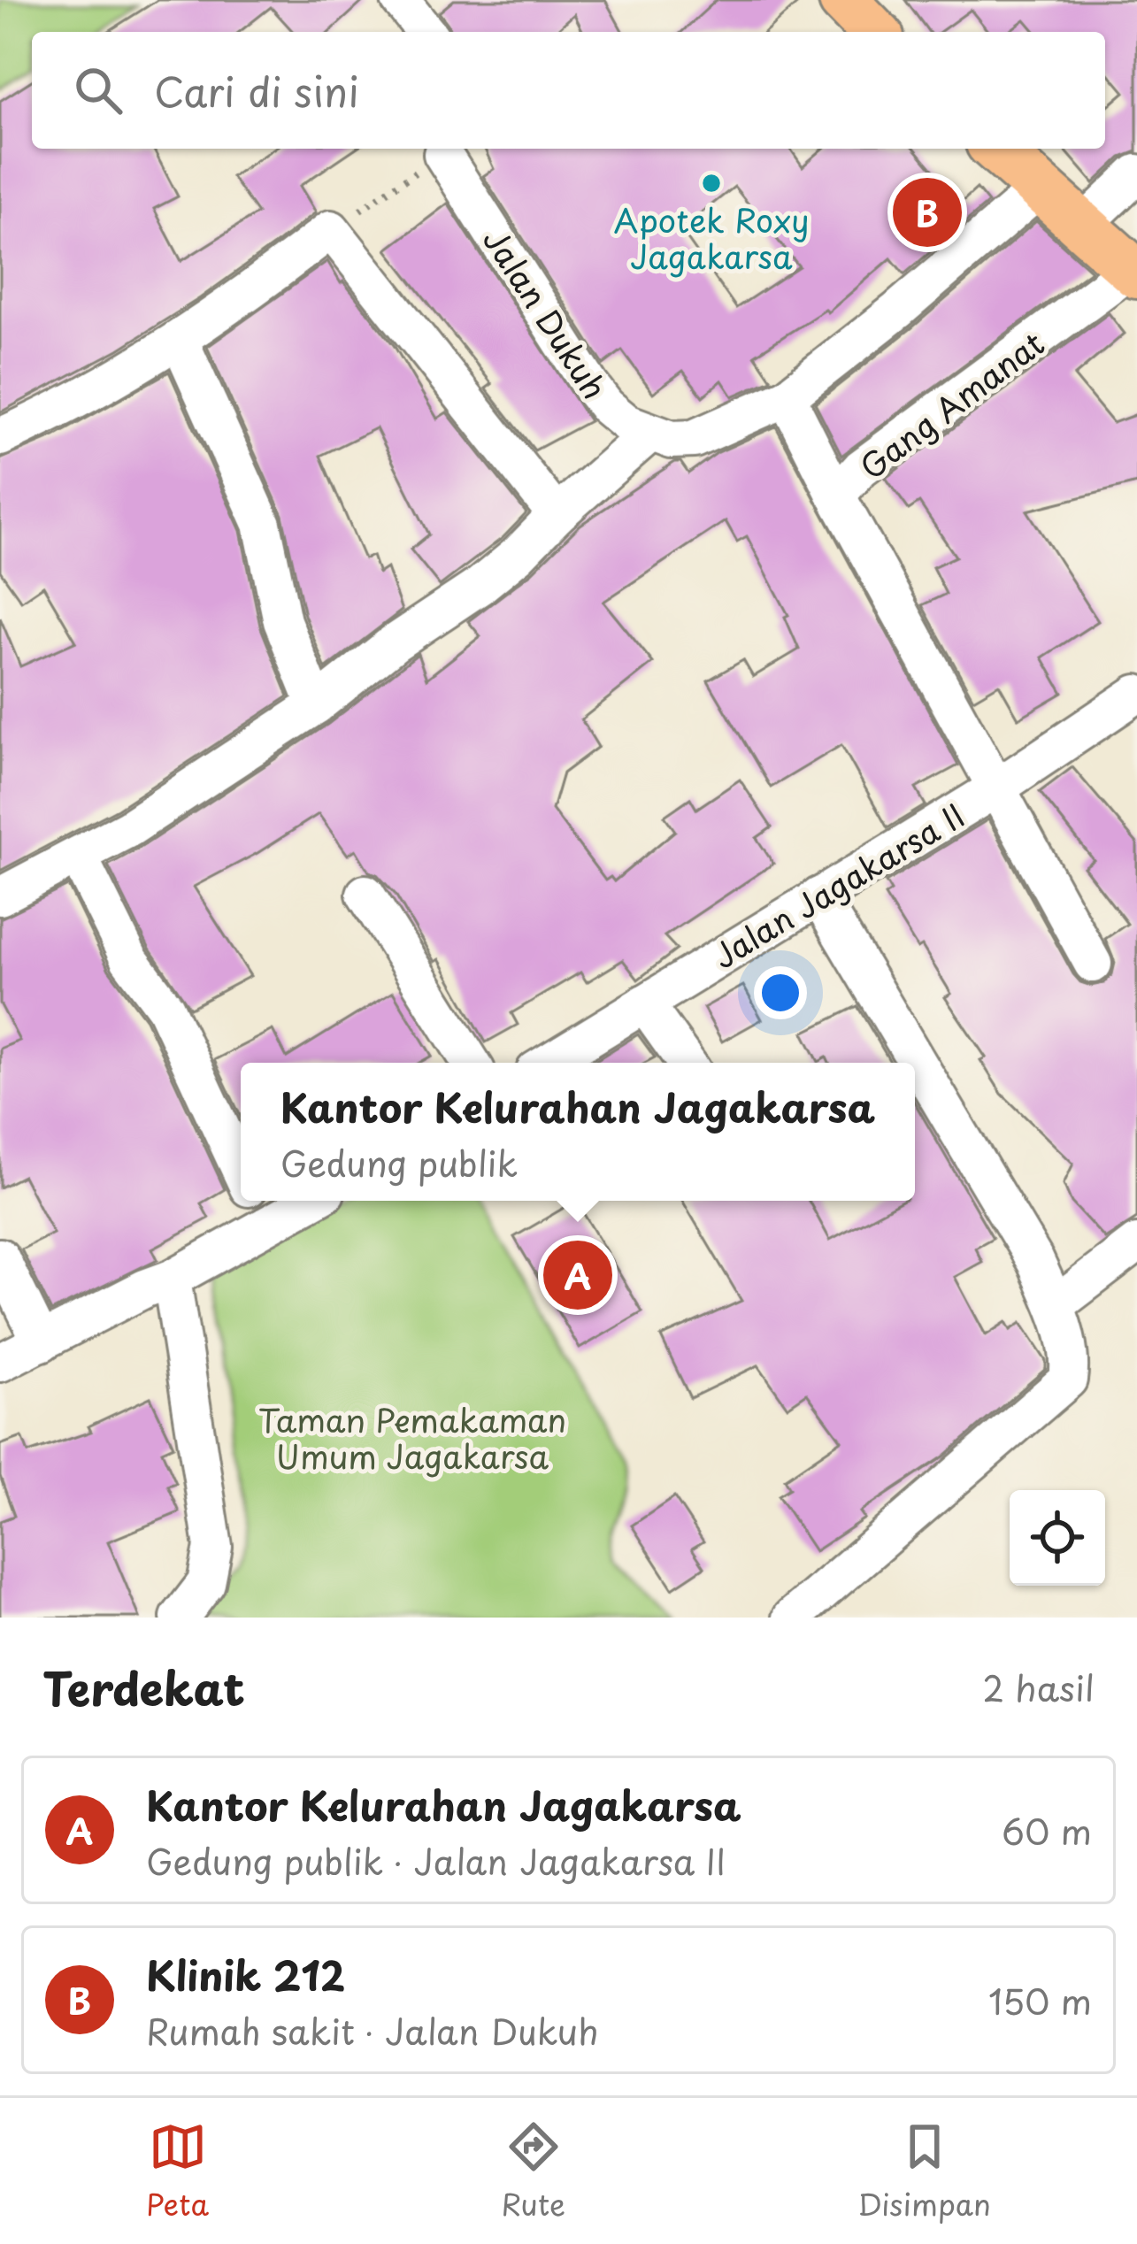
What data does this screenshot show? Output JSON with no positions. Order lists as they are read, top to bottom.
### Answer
{
  "streets": {
    "street": ["Jalan Dukuh", "Gang Amanat", "Jalan Jagakarsa II"]
  },
  "crossings": [
    ["Gang Amanat", "Jalan Jagakarsa II"]
  ],
  "parks": ["Taman Pemakaman Umum Jagakarsa"],
  "places": ["Apotek Roxy Jagakarsa"],
  "page": {
    "search": "Cari di sini",
    "pins": ["B", "A"],
    "popup": ["Kantor Kelurahan Jagakarsa", "Gedung publik"],
    "heading": ["Terdekat", "2 hasil"],
    "list": [
      {
        "mark": "A",
        "name": "Kantor Kelurahan Jagakarsa",
        "note": "Gedung publik · Jalan Jagakarsa II",
        "value": "60 m"
      },
      {
        "mark": "B",
        "name": "Klinik 212",
        "note": "Rumah sakit · Jalan Dukuh",
        "value": "150 m"
      }
    ],
    "nav": ["Peta", "Rute", "Disimpan"]
  }
}
